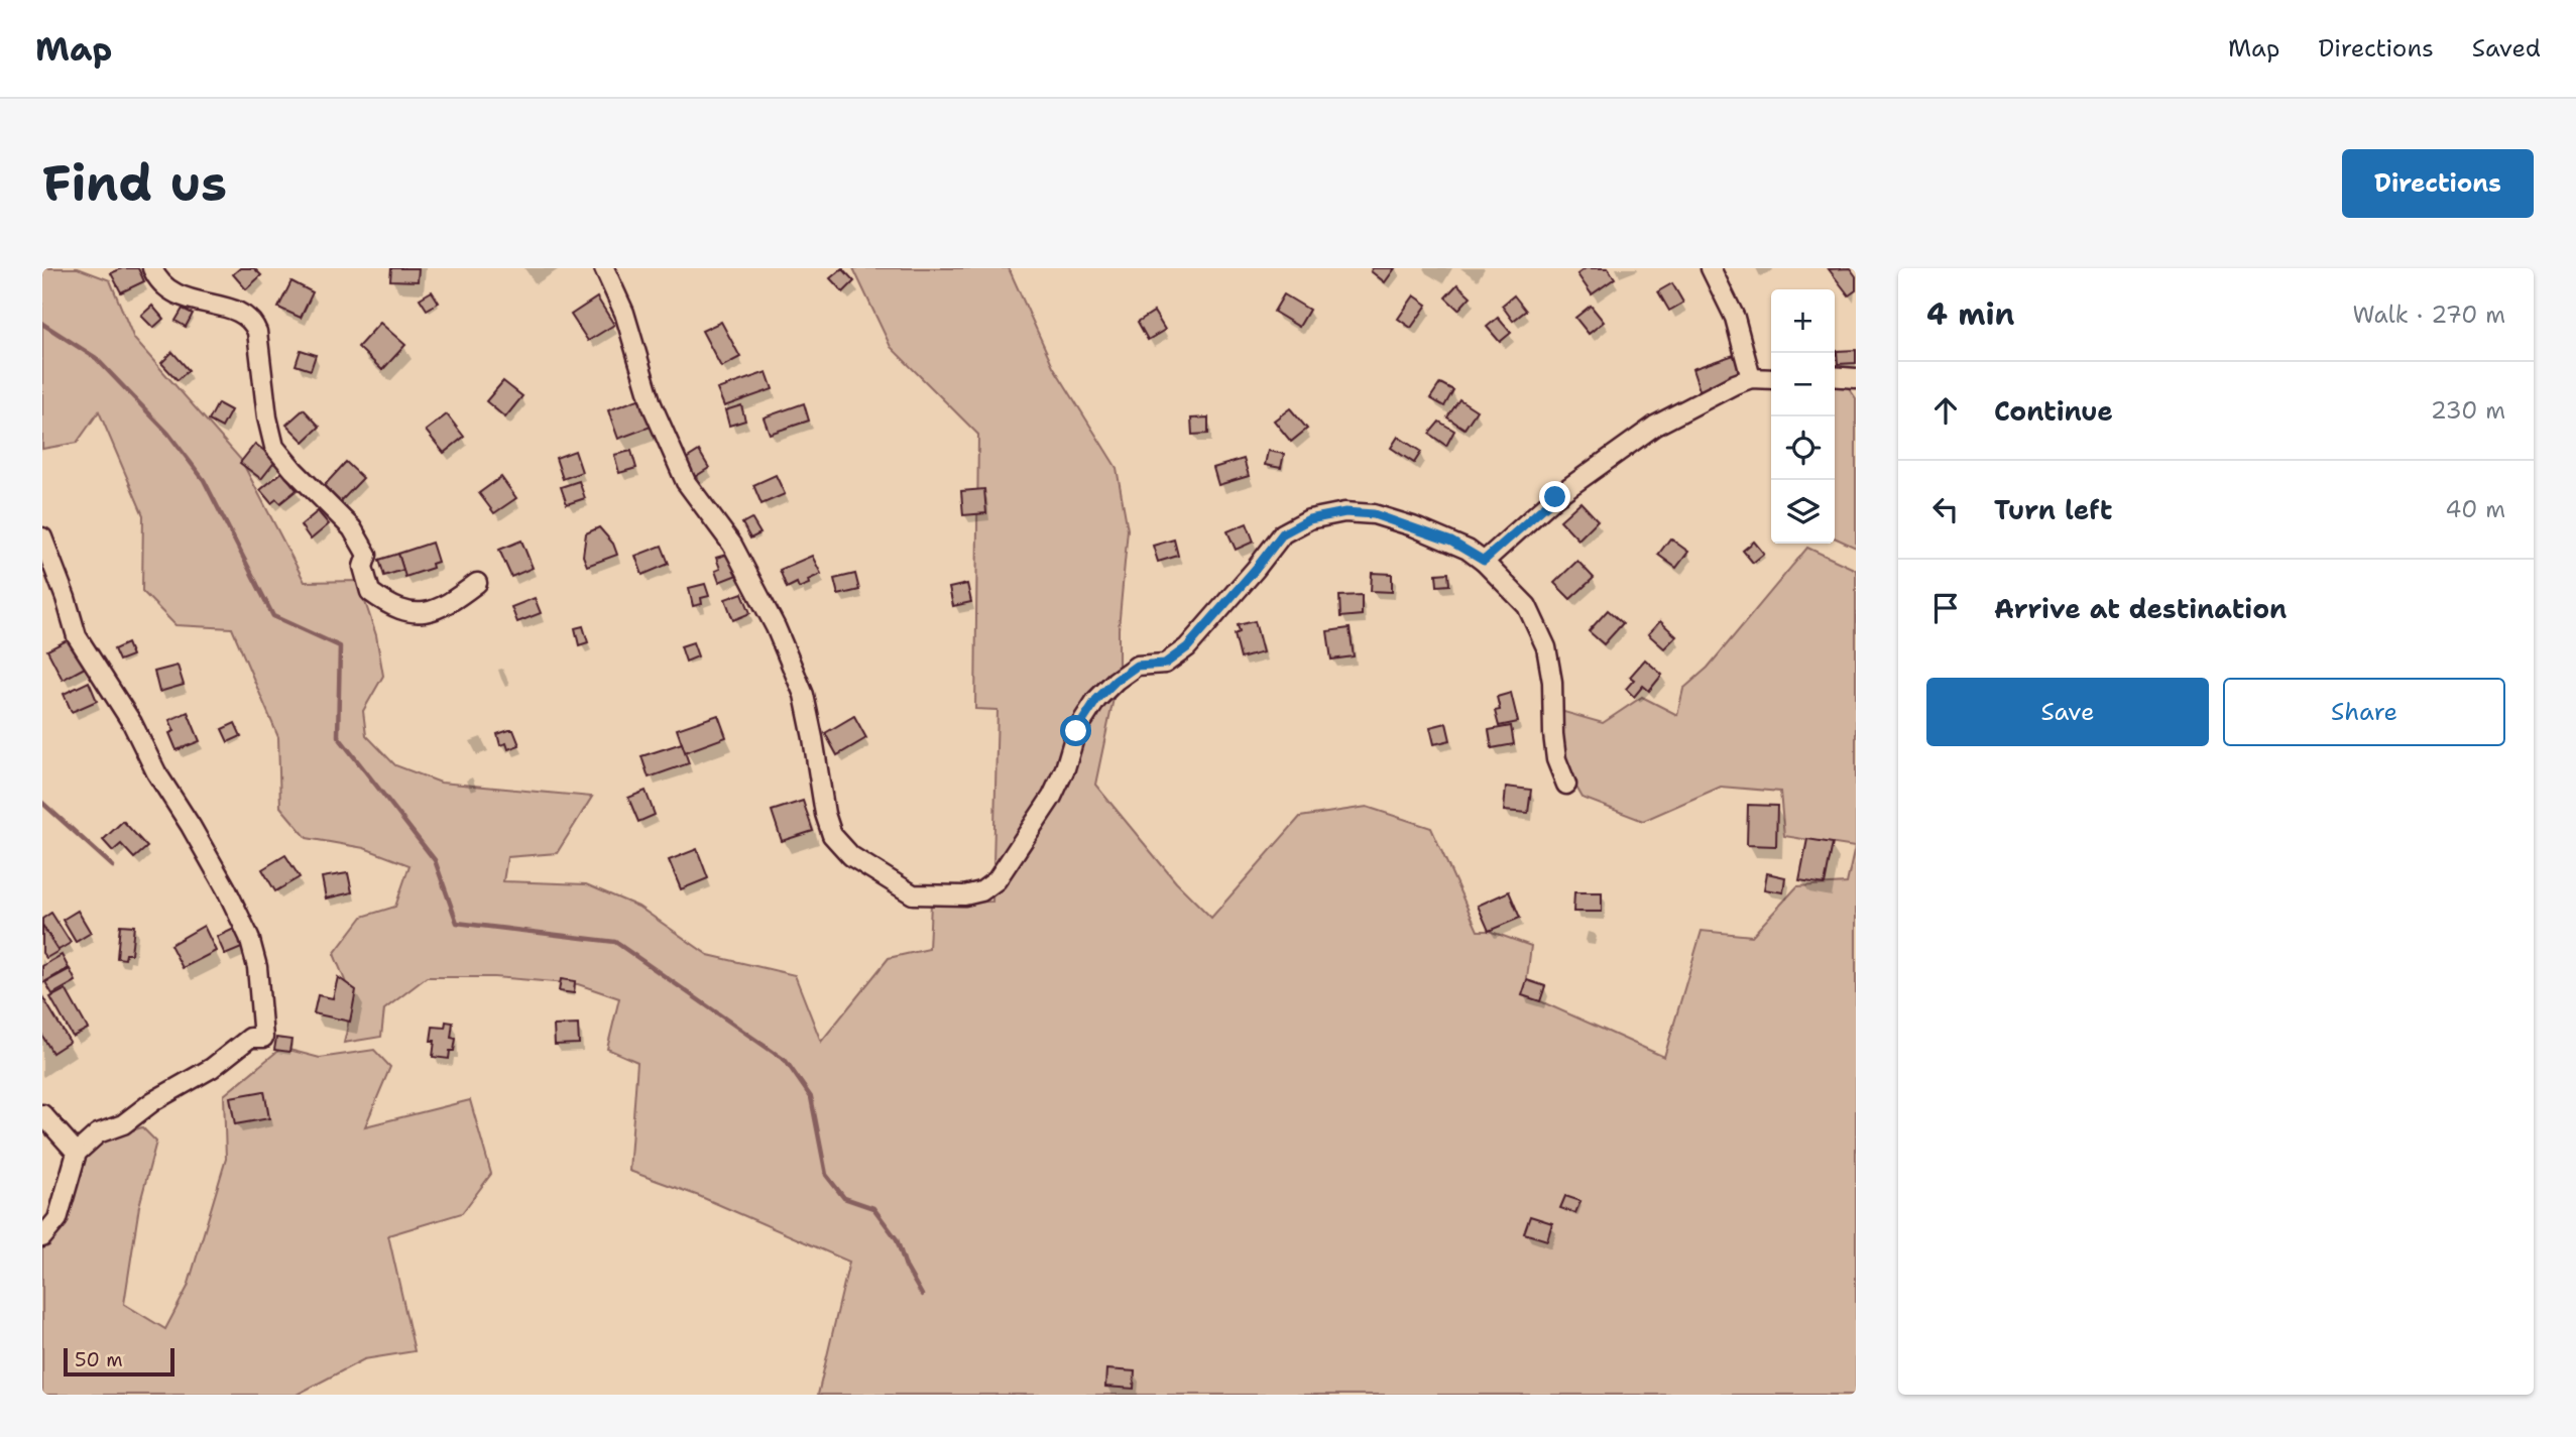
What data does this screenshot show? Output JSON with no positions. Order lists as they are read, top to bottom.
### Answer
{
  "scale_bar": "50 m",
  "page": {
    "header": "Map",
    "nav": ["Map", "Directions", "Saved"],
    "buttons": [
      "Directions",
      ["Save", "Share"]
    ],
    "title": "Find us",
    "heading": ["4 min", "Walk · 270 m"],
    "map_buttons": ["+", "−"],
    "list": [
      ["Continue", "230 m"],
      ["Turn left", "40 m"],
      "Arrive at destination"
    ],
    "scale": "50 m"
  }
}
